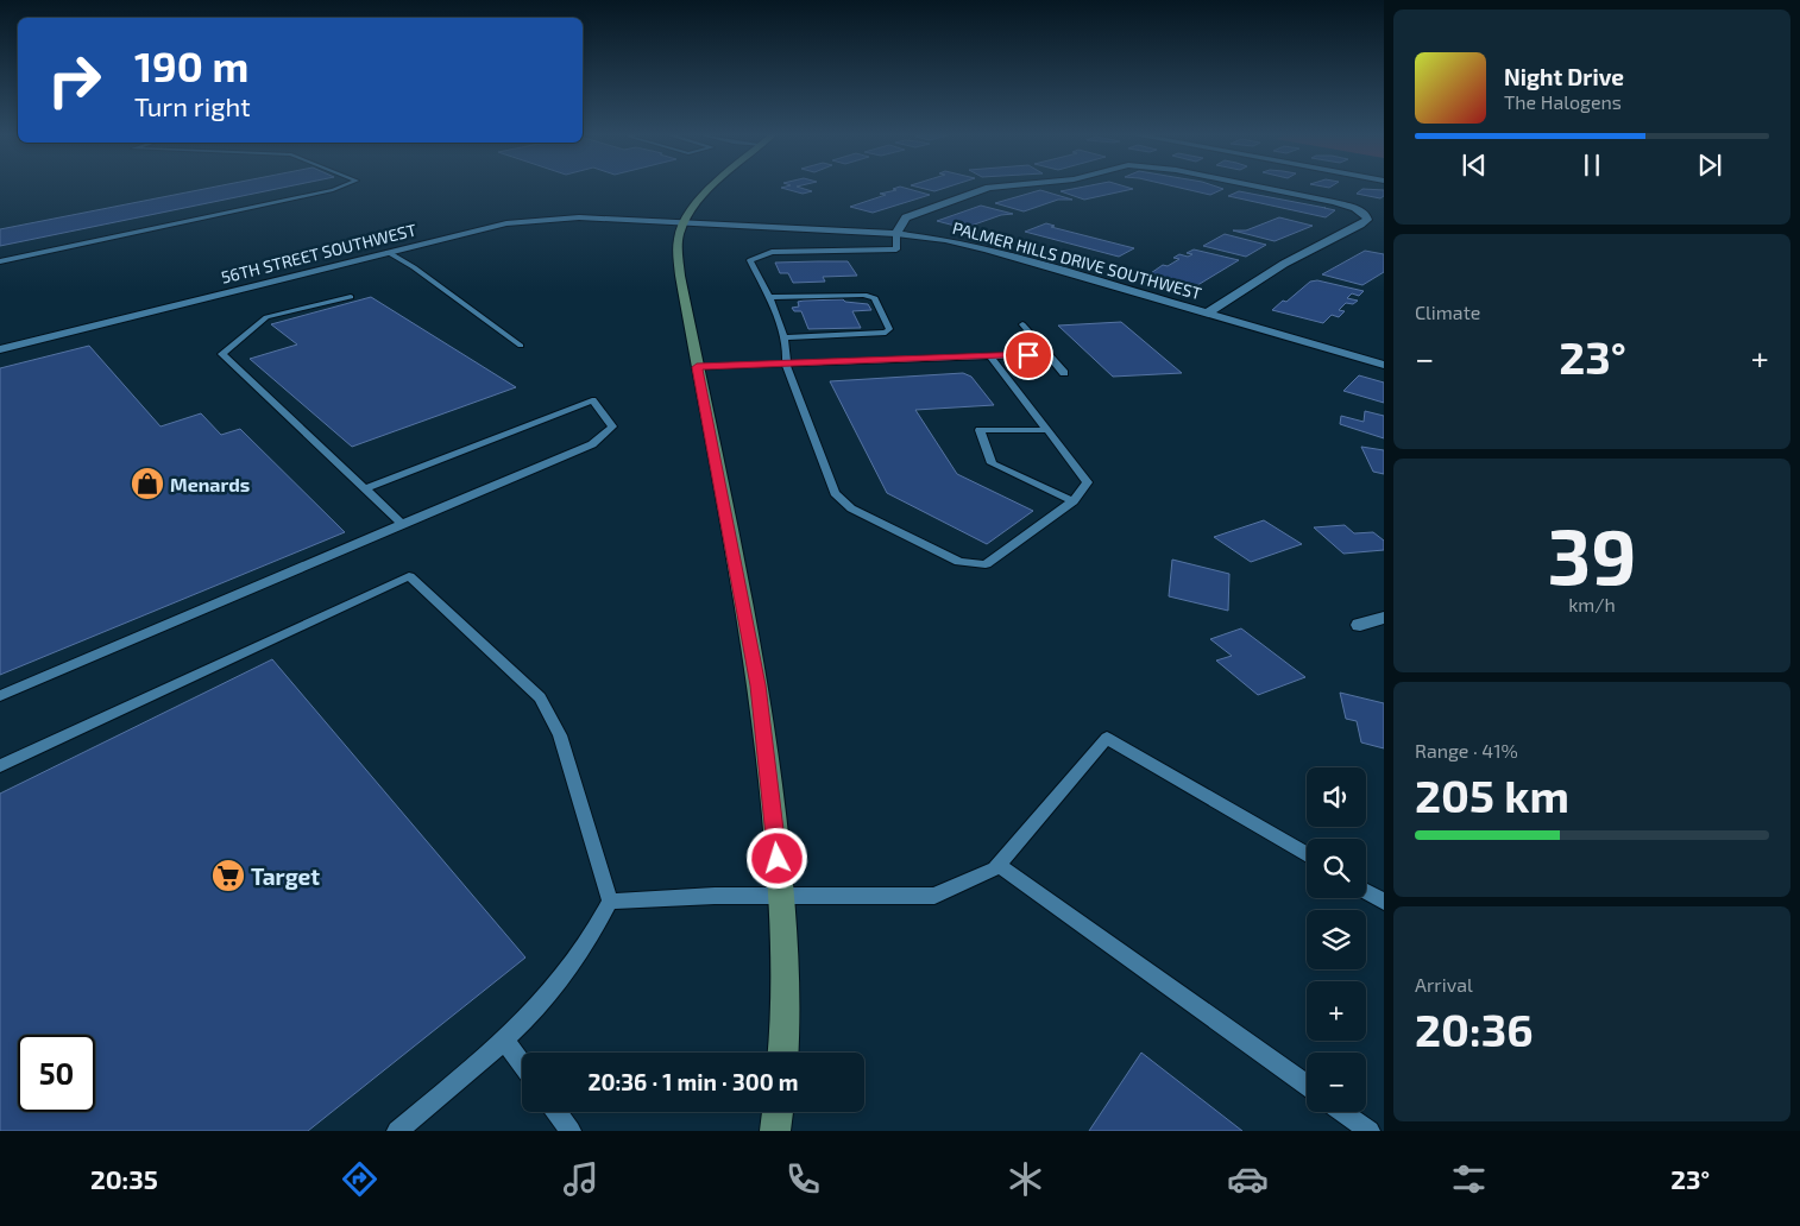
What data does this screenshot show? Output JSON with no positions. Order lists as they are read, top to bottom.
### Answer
{
  "streets": {
    "street": ["56TH STREET SOUTHWEST", "PALMER HILLS DRIVE SOUTHWEST"]
  },
  "crossings": [
    ["56TH STREET SOUTHWEST", "PALMER HILLS DRIVE SOUTHWEST"]
  ],
  "places": {
    "shop": ["Menards"],
    "supermarket": ["Target"]
  },
  "page": {
    "turn": ["190 m", "Turn right"],
    "song": ["Night Drive", "The Halogens"],
    "tile": [
      "Climate",
      ["39", "km/h"],
      ["Range · 41%", "205 km"],
      ["Arrival", "20:36"]
    ],
    "heat": ["−", "23°", "+"],
    "map_buttons": ["+", "−"],
    "limit": "50",
    "trip": "20:36 · 1 min · 300 m",
    "tabs": ["20:35", "23°"]
  }
}
